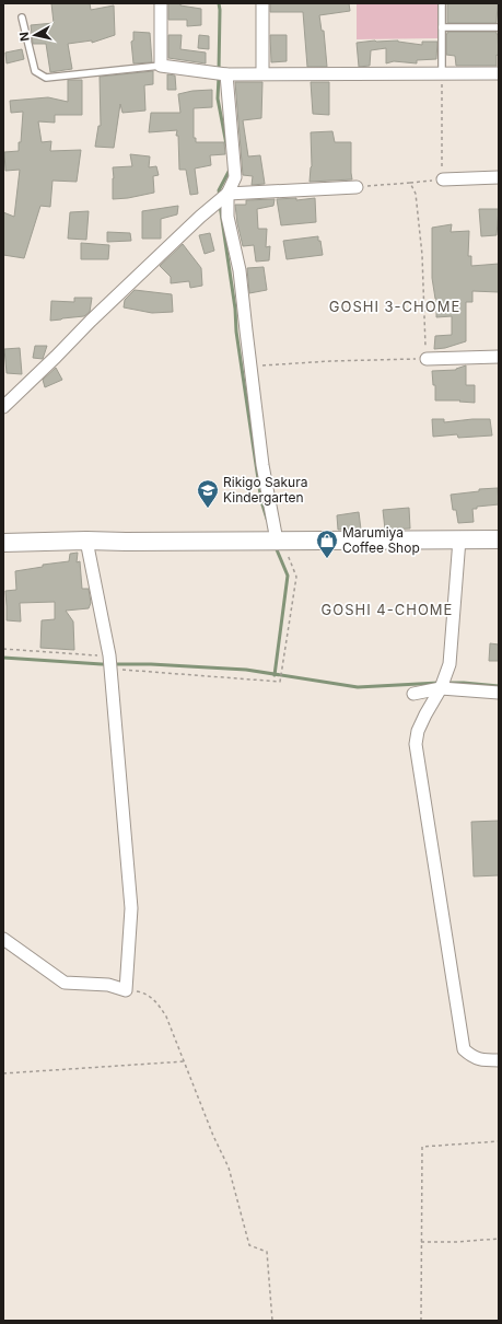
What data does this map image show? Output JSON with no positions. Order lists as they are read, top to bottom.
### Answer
{
  "districts": ["GOSHI 3-CHOME", "GOSHI 4-CHOME"],
  "places": {
    "school or university": ["Rikigo Sakura Kindergarten"],
    "shop": ["Marumiya Coffee Shop"]
  },
  "north": "left"
}
